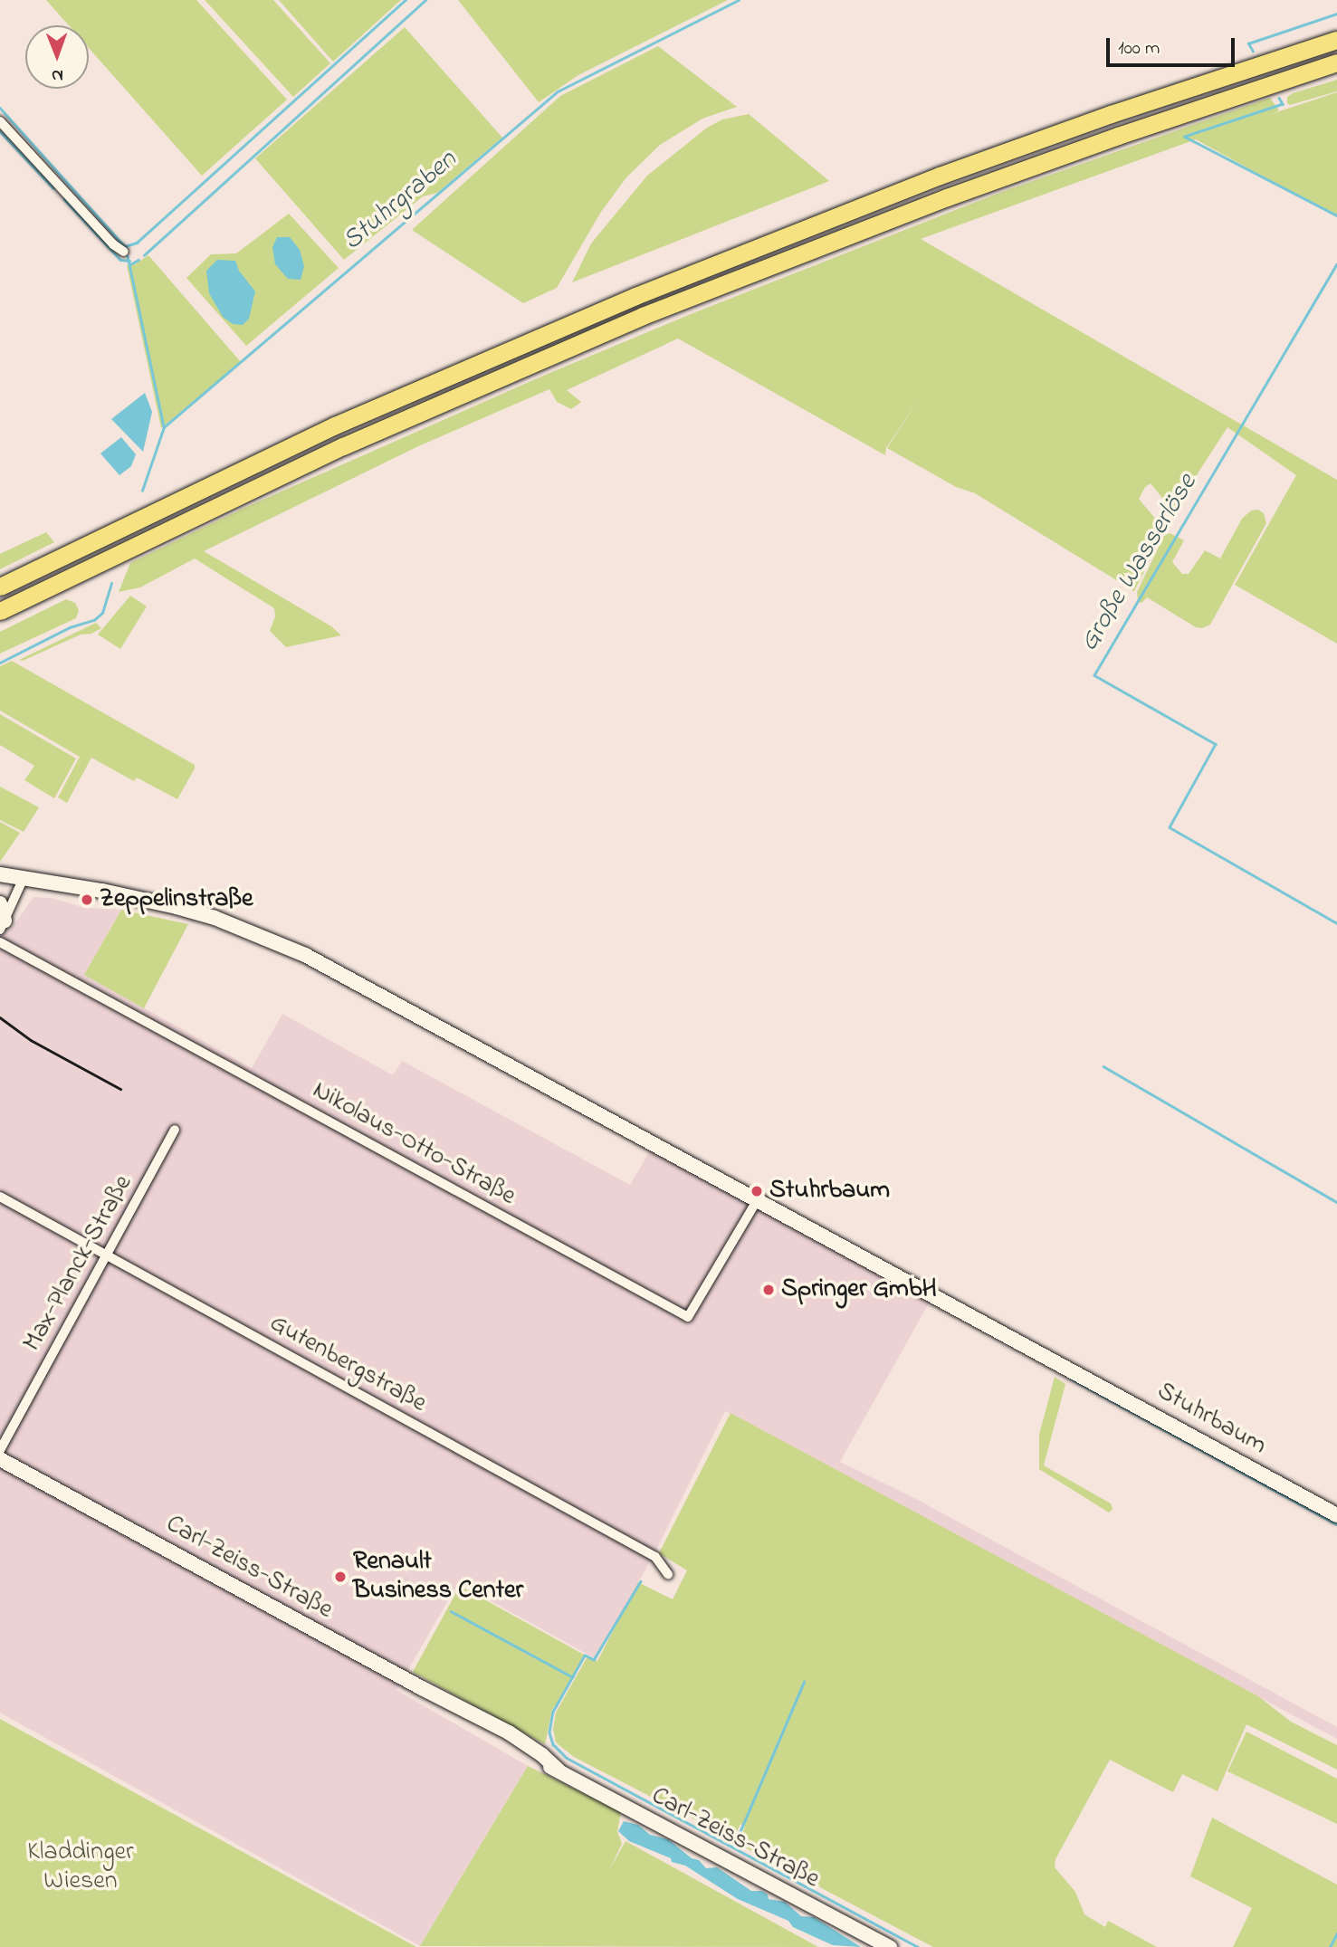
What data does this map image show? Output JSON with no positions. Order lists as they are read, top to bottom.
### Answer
{
  "streets": {
    "street": [
      "Nikolaus-Otto-Straße",
      "Max-Planck-Straße",
      "Gutenbergstraße",
      "Stuhrbaum",
      "Carl-Zeiss-Straße"
    ]
  },
  "crossings": [
    ["Nikolaus-Otto-Straße", "Stuhrbaum"],
    ["Max-Planck-Straße", "Gutenbergstraße"]
  ],
  "water": ["Stuhrgraben", "Große Wasserlöse"],
  "parks": ["Kladdinger Wiesen"],
  "places": [
    "Zeppelinstraße",
    "Stuhrbaum",
    "Springer GmbH",
    "Renault Business Center"
  ],
  "scale_bar": "100 m",
  "north": "bottom"
}
